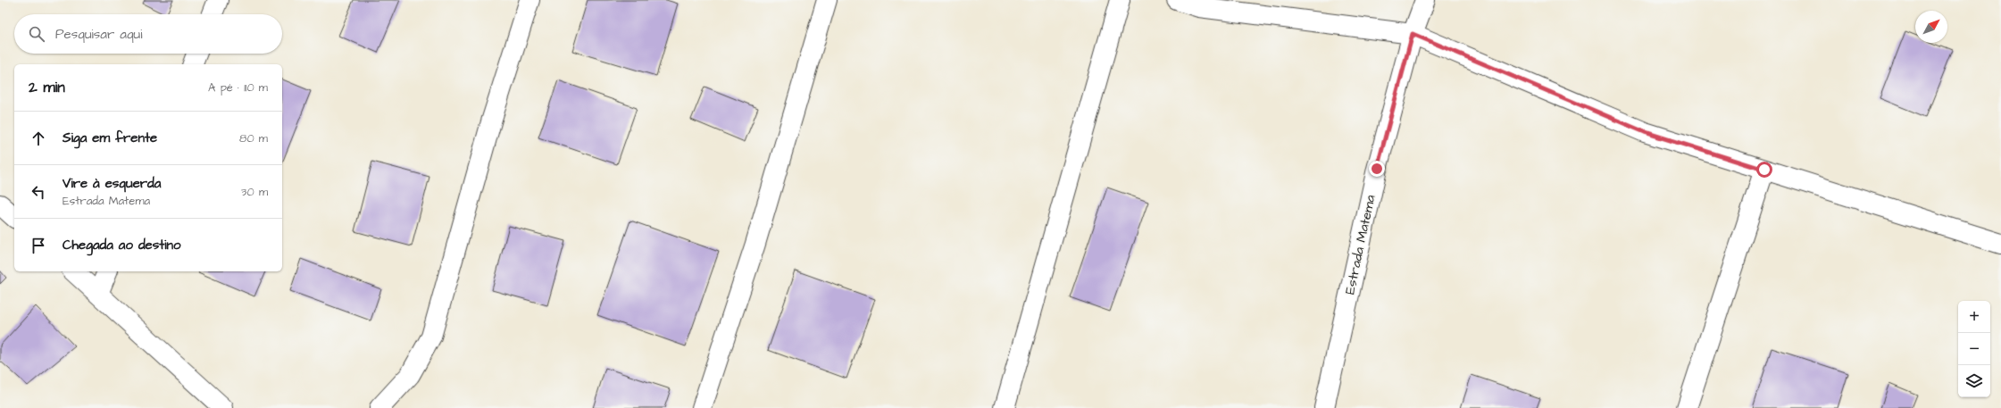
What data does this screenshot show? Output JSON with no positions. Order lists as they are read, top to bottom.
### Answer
{
  "streets": {
    "street": ["Estrada Matema"]
  },
  "north": "top right",
  "page": {
    "search": "Pesquisar aqui",
    "heading": ["2 min", "A pé · 110 m"],
    "list": [
      ["Siga em frente", "80 m"],
      ["Vire à esquerda", "Estrada Matema", "30 m"],
      "Chegada ao destino"
    ],
    "map_buttons": ["+", "−"]
  }
}
